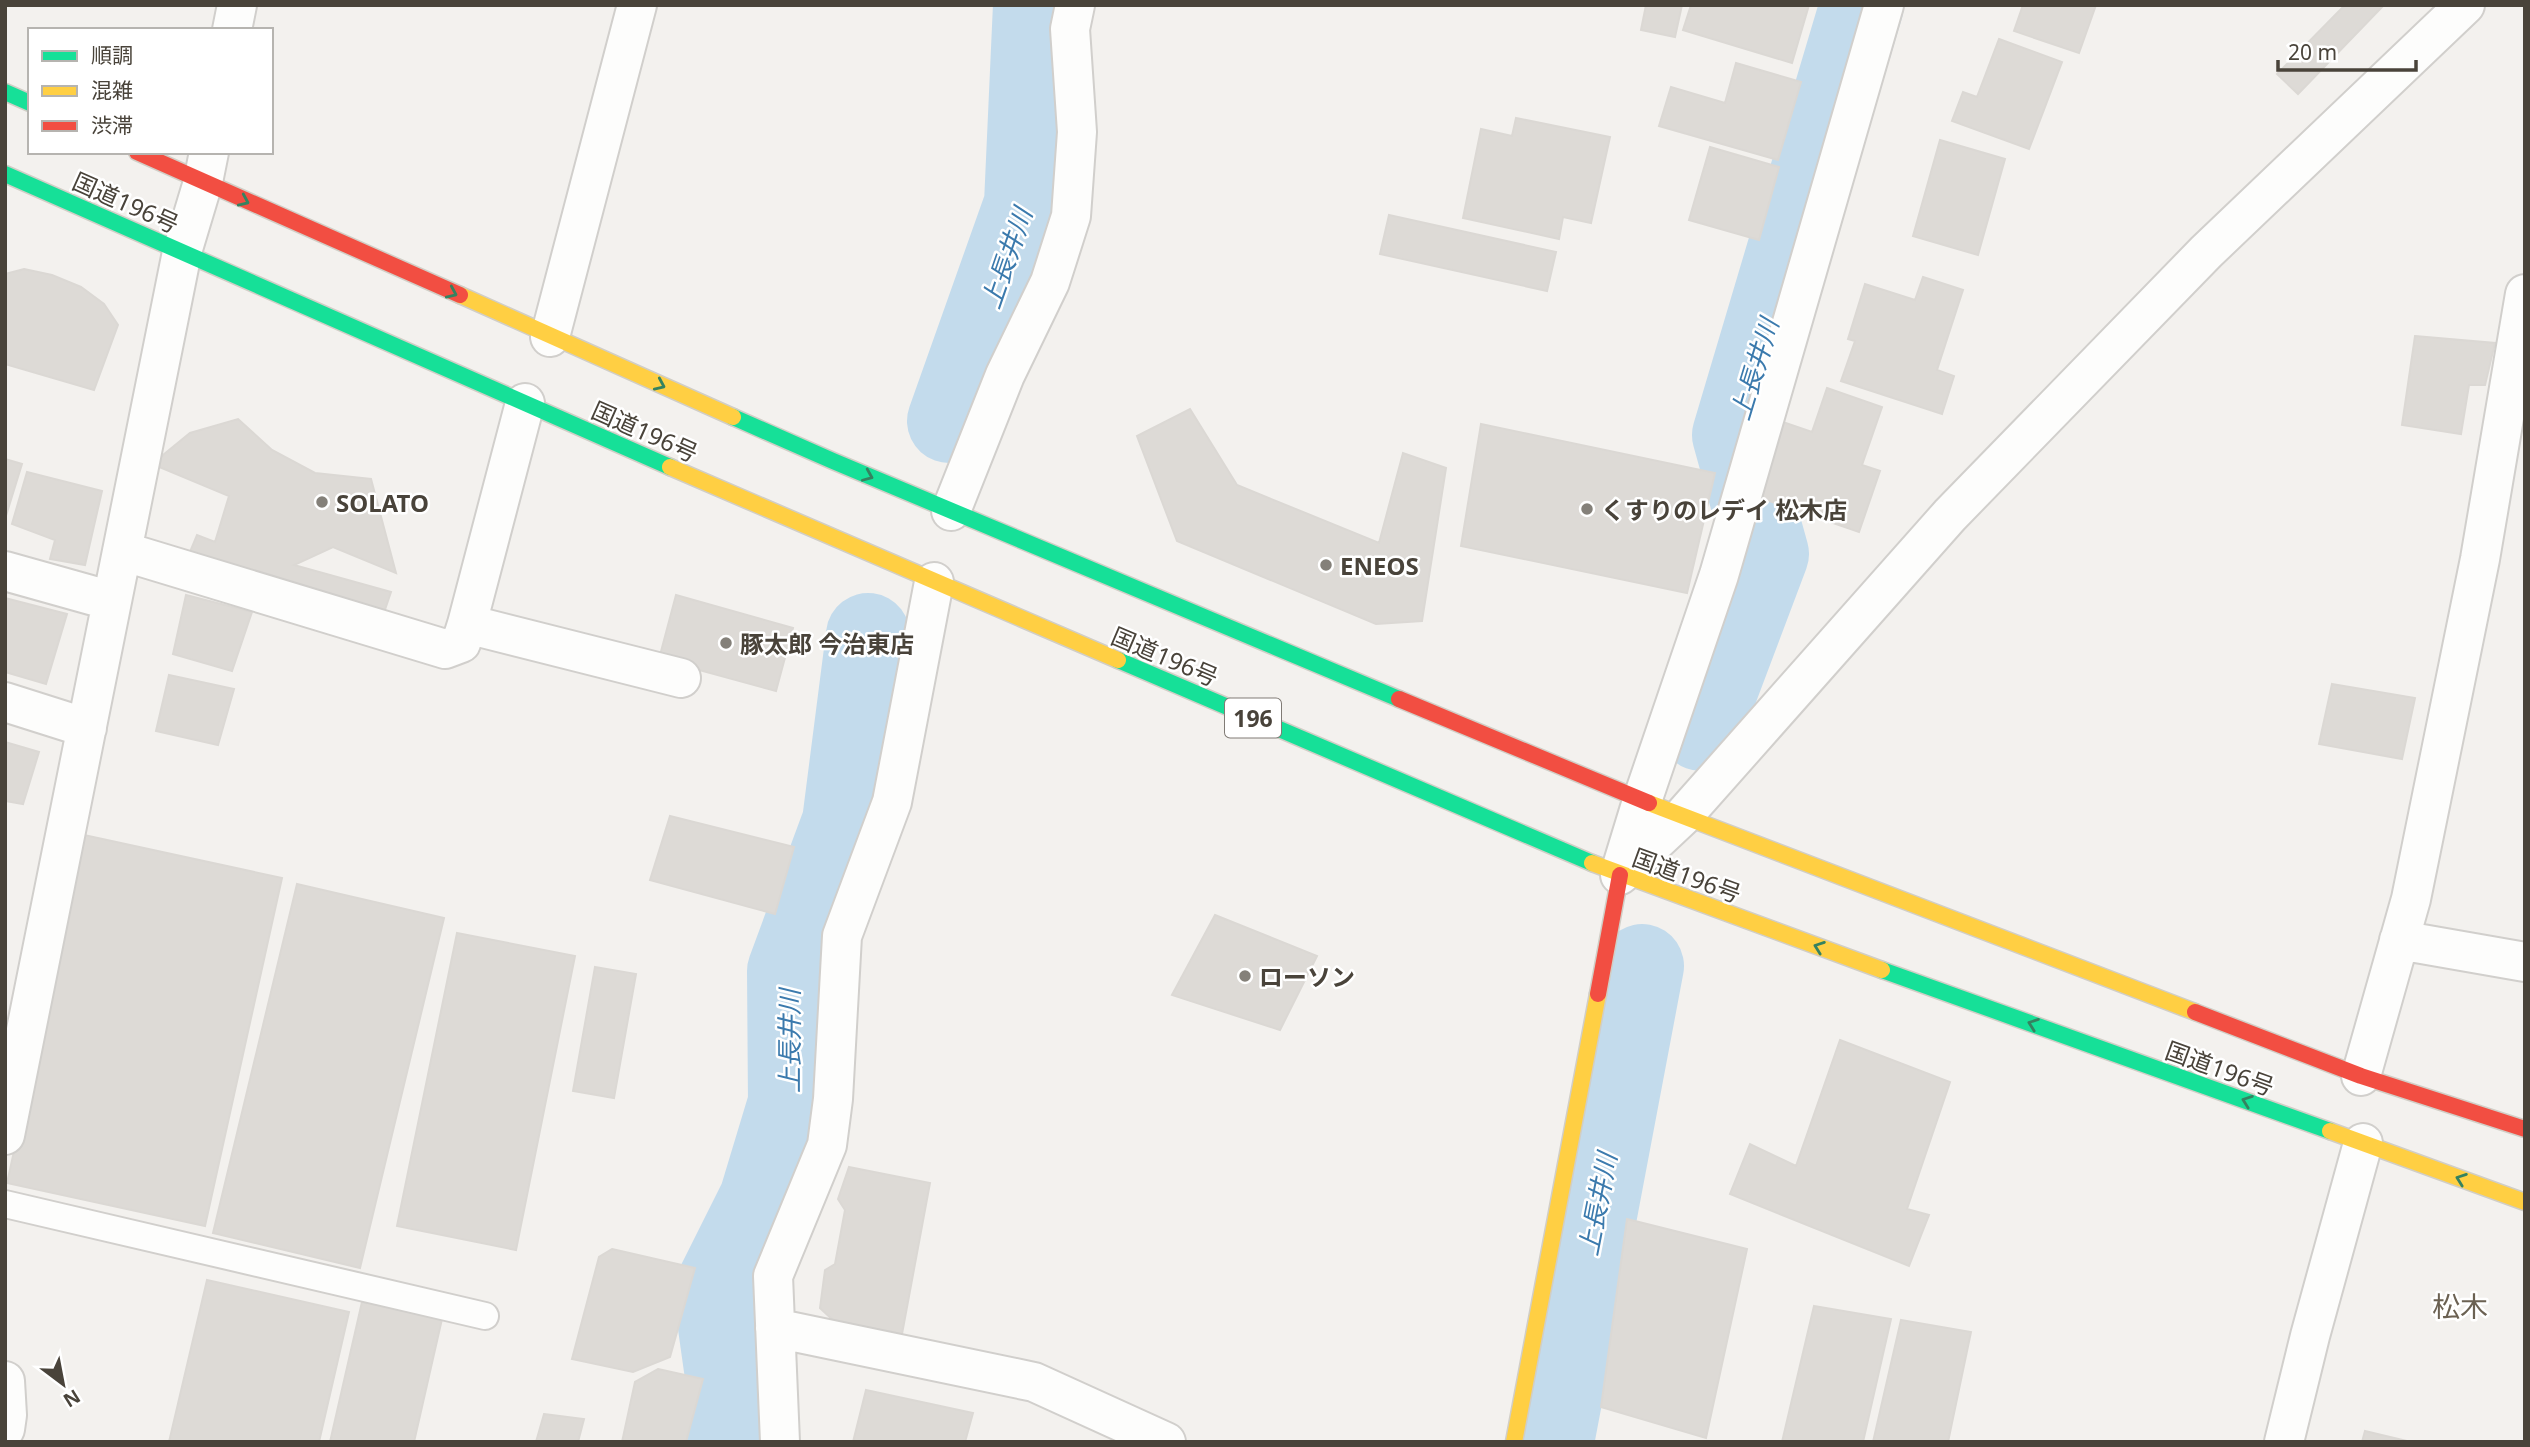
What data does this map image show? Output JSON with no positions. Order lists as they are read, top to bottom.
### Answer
{
  "streets": {
    "main road": ["国道196号", "196"]
  },
  "districts": ["松木"],
  "water": ["上長井川"],
  "places": [
    "SOLATO",
    "くすりのレデイ 松木店",
    "ENEOS",
    "豚太郎 今治東店",
    "ローソン"
  ],
  "legend": ["順調", "混雑", "渋滞"],
  "scale_bar": "20 m",
  "north": "bottom right"
}
